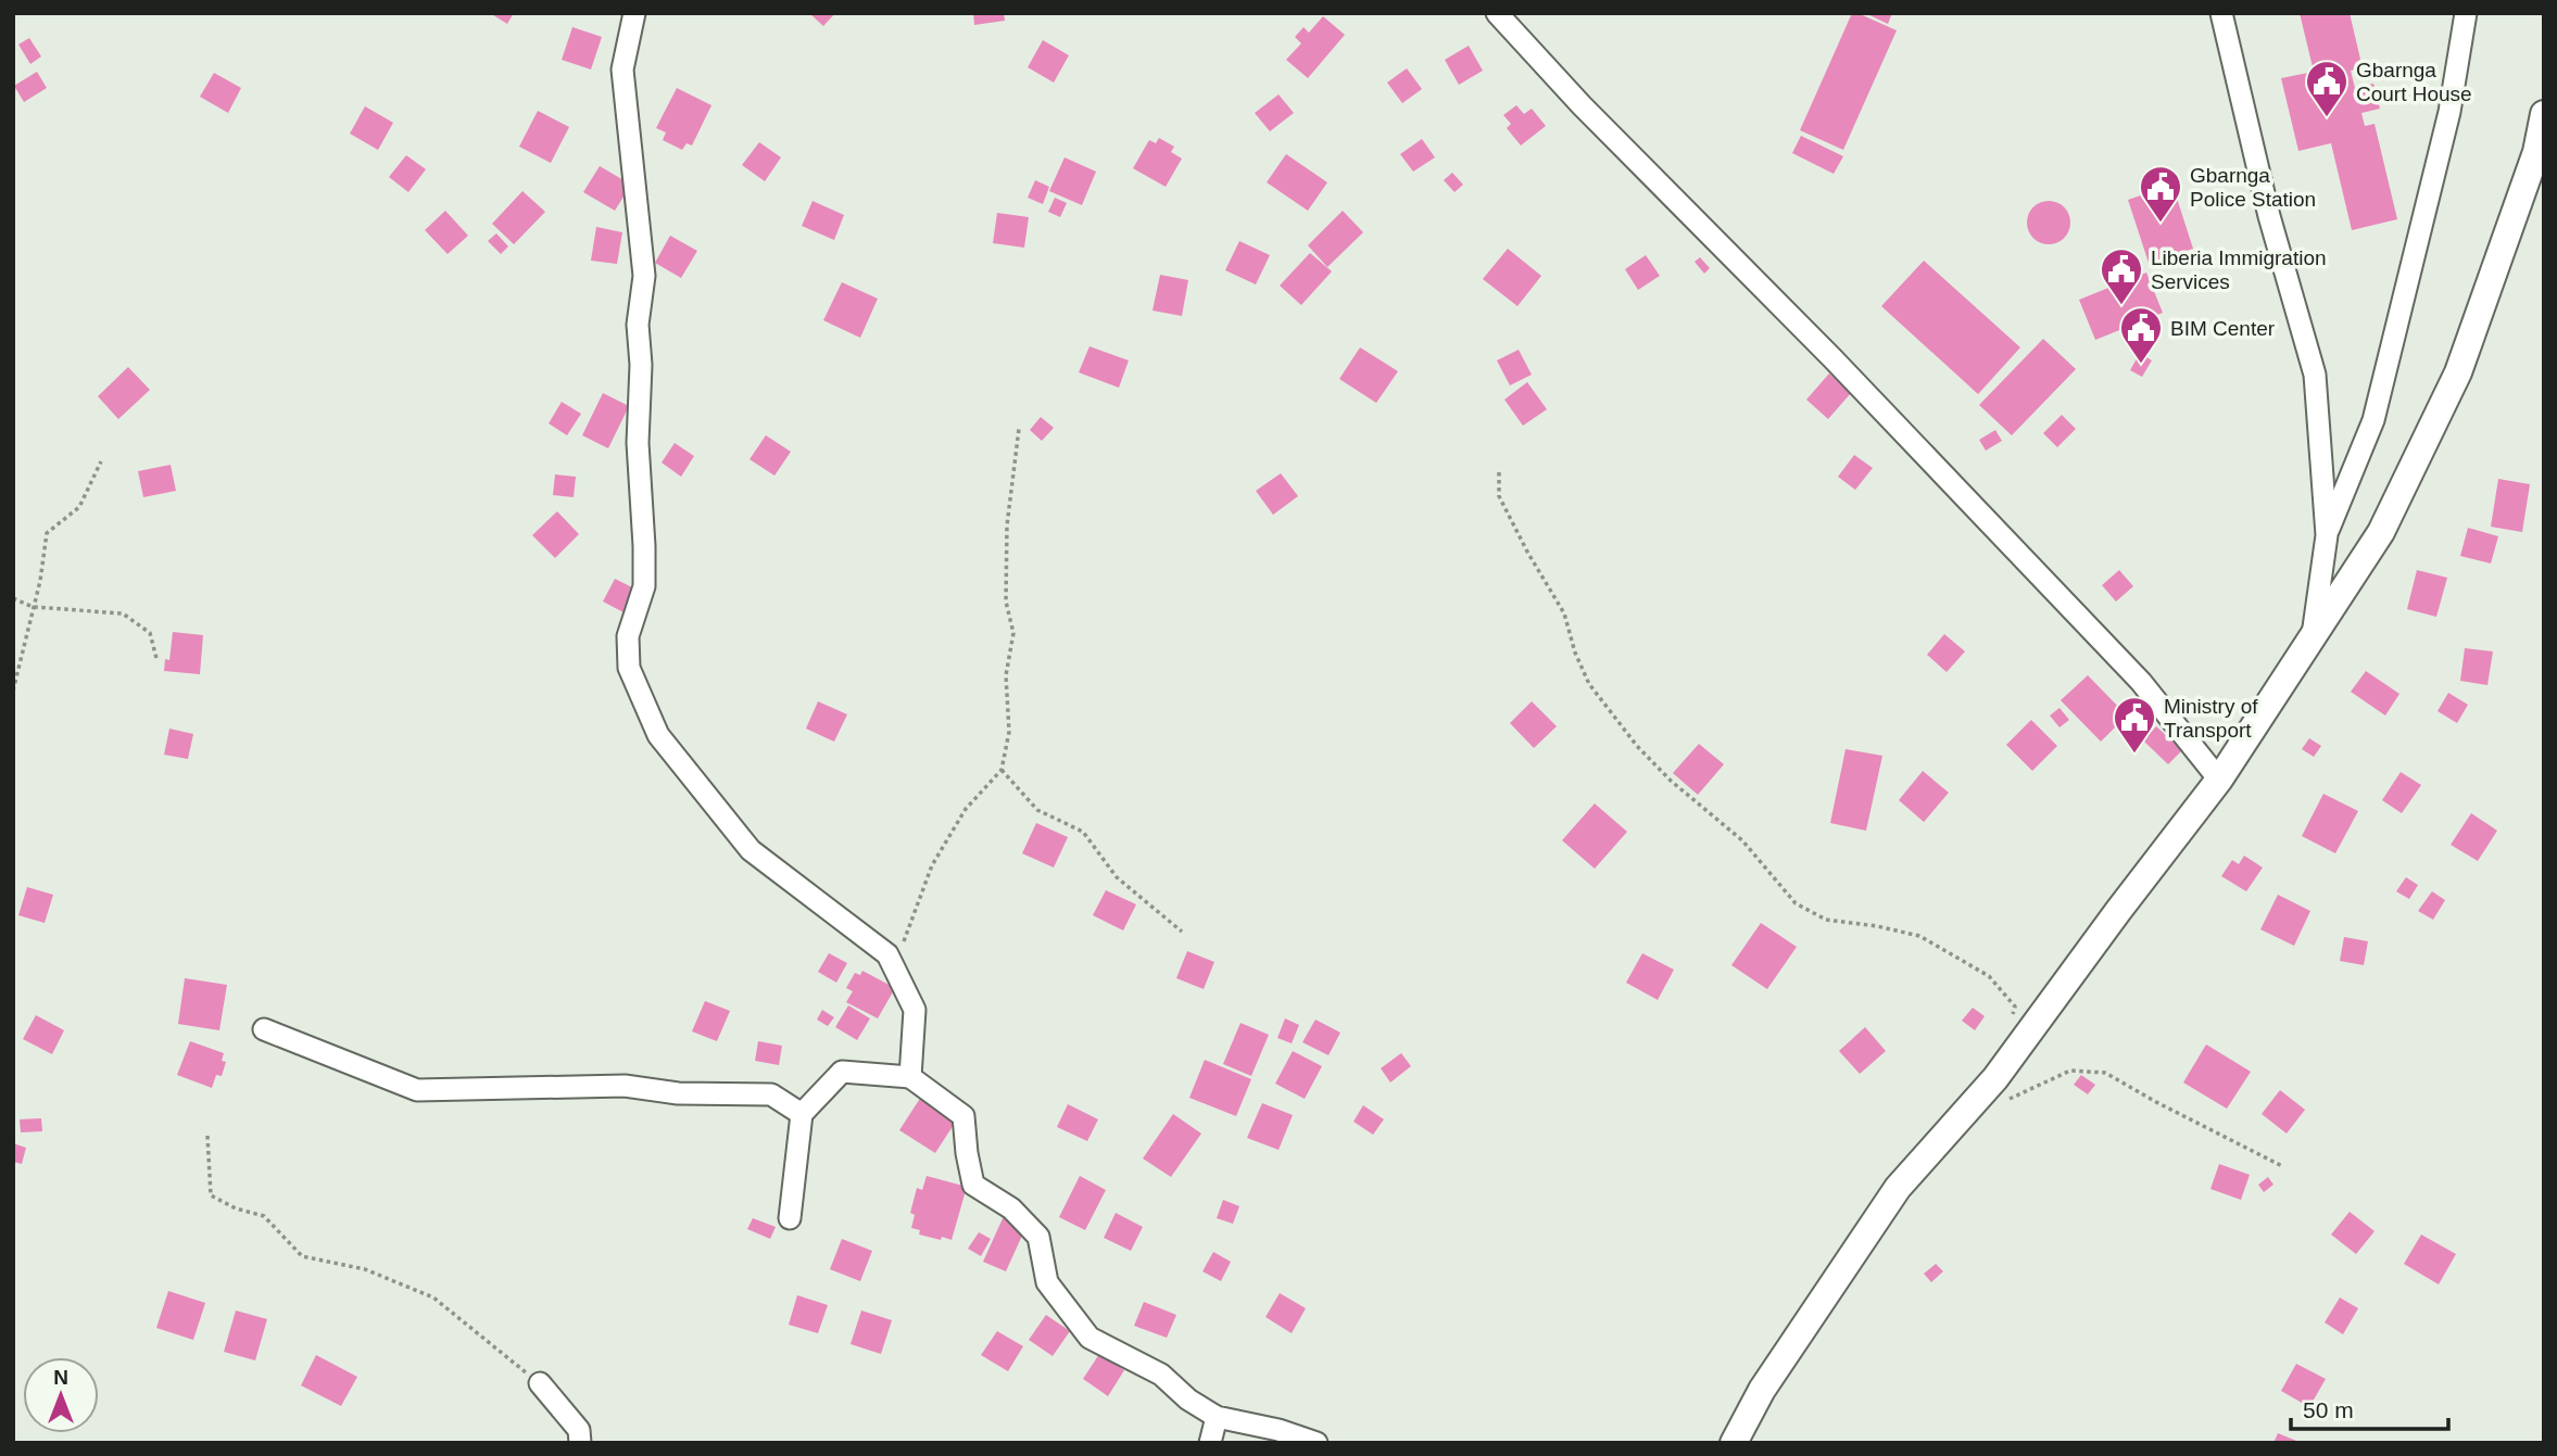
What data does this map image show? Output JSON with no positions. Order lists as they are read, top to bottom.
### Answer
{
  "places": {
    "public building": [
      "Gbarnga Court House",
      "Gbarnga Police Station",
      "Liberia Immigration Services",
      "BIM Center",
      "Ministry of Transport"
    ]
  },
  "scale_bar": "50 m",
  "north": "top"
}
